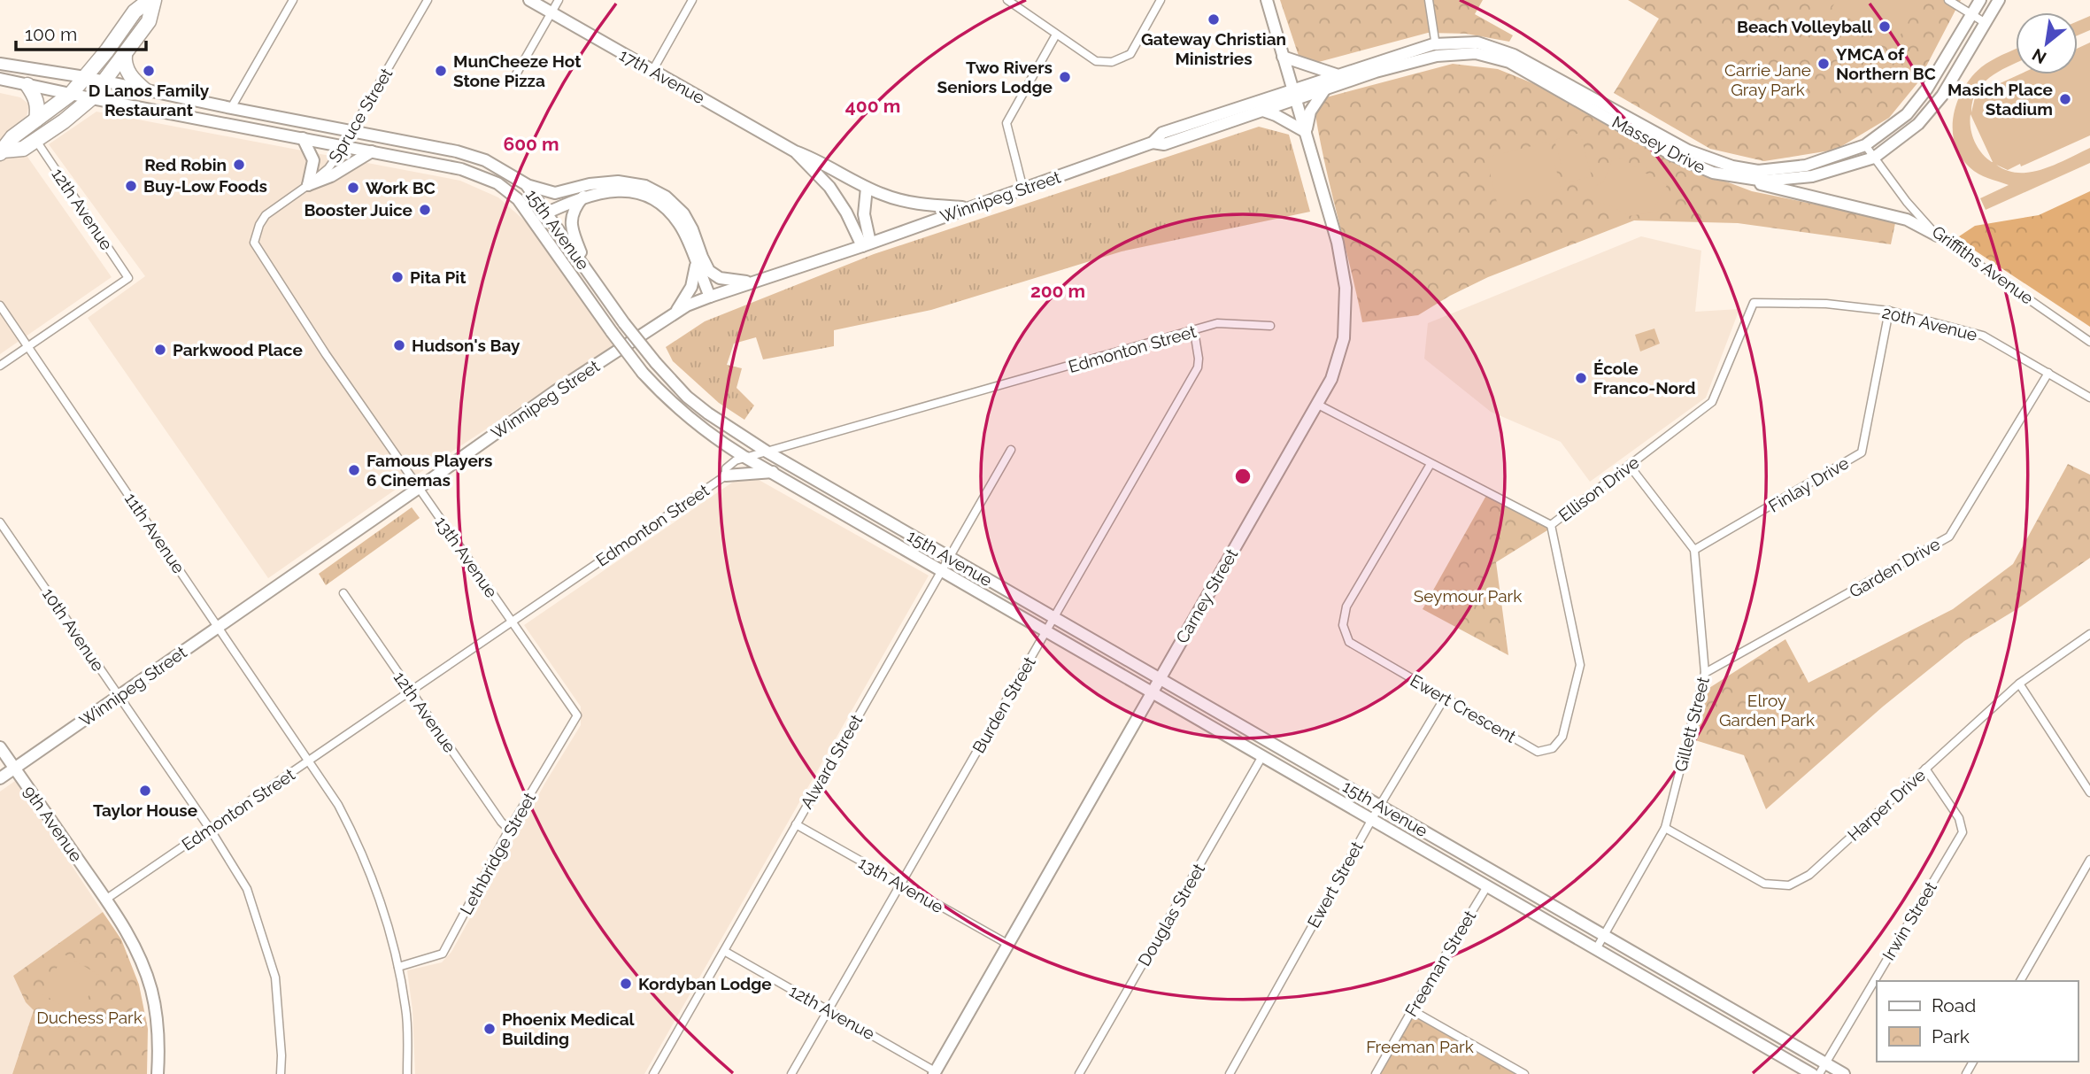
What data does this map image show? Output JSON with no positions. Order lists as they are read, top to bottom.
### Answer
{
  "streets": {
    "street": [
      "17th Avenue",
      "Spruce Street",
      "Massey Drive",
      "Winnipeg Street",
      "12th Avenue",
      "15th Avenue",
      "Griffiths Avenue",
      "20th Avenue",
      "Edmonton Street",
      "Finlay Drive",
      "Ellison Drive",
      "11th Avenue",
      "13th Avenue",
      "Garden Drive",
      "Carney Street",
      "10th Avenue",
      "Burden Street",
      "Ewert Crescent",
      "Gillett Street",
      "Alward Street",
      "Harper Drive",
      "9th Avenue",
      "Lethbridge Street",
      "Ewert Street",
      "Douglas Street",
      "Irwin Street",
      "Freeman Street"
    ]
  },
  "crossings": [
    ["17th Avenue", "Winnipeg Street"],
    ["Spruce Street", "15th Avenue"],
    ["Spruce Street", "13th Avenue"],
    ["Massey Drive", "Winnipeg Street"],
    ["Massey Drive", "Griffiths Avenue"],
    ["Massey Drive", "Carney Street"],
    ["Winnipeg Street", "11th Avenue"],
    ["Winnipeg Street", "13th Avenue"],
    ["Winnipeg Street", "Carney Street"],
    ["Winnipeg Street", "10th Avenue"],
    ["Winnipeg Street", "9th Avenue"],
    ["12th Avenue", "Edmonton Street"],
    ["12th Avenue", "11th Avenue"],
    ["12th Avenue", "Carney Street"],
    ["12th Avenue", "Burden Street"],
    ["12th Avenue", "Alward Street"],
    ["12th Avenue", "Lethbridge Street"],
    ["15th Avenue", "Edmonton Street"],
    ["15th Avenue", "Carney Street"],
    ["15th Avenue", "Burden Street"],
    ["15th Avenue", "Gillett Street"],
    ["15th Avenue", "Alward Street"],
    ["15th Avenue", "Ewert Street"],
    ["15th Avenue", "Douglas Street"],
    ["15th Avenue", "Irwin Street"],
    ["15th Avenue", "Freeman Street"],
    ["20th Avenue", "Finlay Drive"],
    ["20th Avenue", "Ellison Drive"],
    ["20th Avenue", "Garden Drive"],
    ["Edmonton Street", "11th Avenue"],
    ["Edmonton Street", "13th Avenue"],
    ["Edmonton Street", "10th Avenue"],
    ["Edmonton Street", "Burden Street"],
    ["Edmonton Street", "9th Avenue"],
    ["Finlay Drive", "Gillett Street"],
    ["Ellison Drive", "Carney Street"],
    ["Ellison Drive", "Ewert Crescent"],
    ["11th Avenue", "Lethbridge Street"],
    ["13th Avenue", "Carney Street"],
    ["13th Avenue", "Burden Street"],
    ["13th Avenue", "Alward Street"],
    ["13th Avenue", "Lethbridge Street"],
    ["Garden Drive", "Gillett Street"],
    ["Ewert Crescent", "Ewert Street"],
    ["Gillett Street", "Harper Drive"],
    ["Harper Drive", "Irwin Street"]
  ],
  "parks": [
    "Carrie Jane Gray Park",
    "Seymour Park",
    "Elroy Garden Park",
    "Duchess Park",
    "Freeman Park"
  ],
  "places": [
    "Gateway Christian Ministries",
    "Beach Volleyball",
    "YMCA of Northern BC",
    "D Lanos Family Restaurant",
    "MunCheeze Hot Stone Pizza",
    "Two Rivers Seniors Lodge",
    "Masich Place Stadium",
    "Red Robin",
    "Buy-Low Foods",
    "Work BC",
    "Booster Juice",
    "Pita Pit",
    "Hudson's Bay",
    "Parkwood Place",
    "École Franco-Nord",
    "Famous Players 6 Cinemas",
    "Taylor House",
    "Kordyban Lodge",
    "Phoenix Medical Building"
  ],
  "legend": ["Road", "Park"],
  "scale_bar": "100 m",
  "north": "bottom left",
  "rings": ["400 m", "600 m", "200 m"]
}
